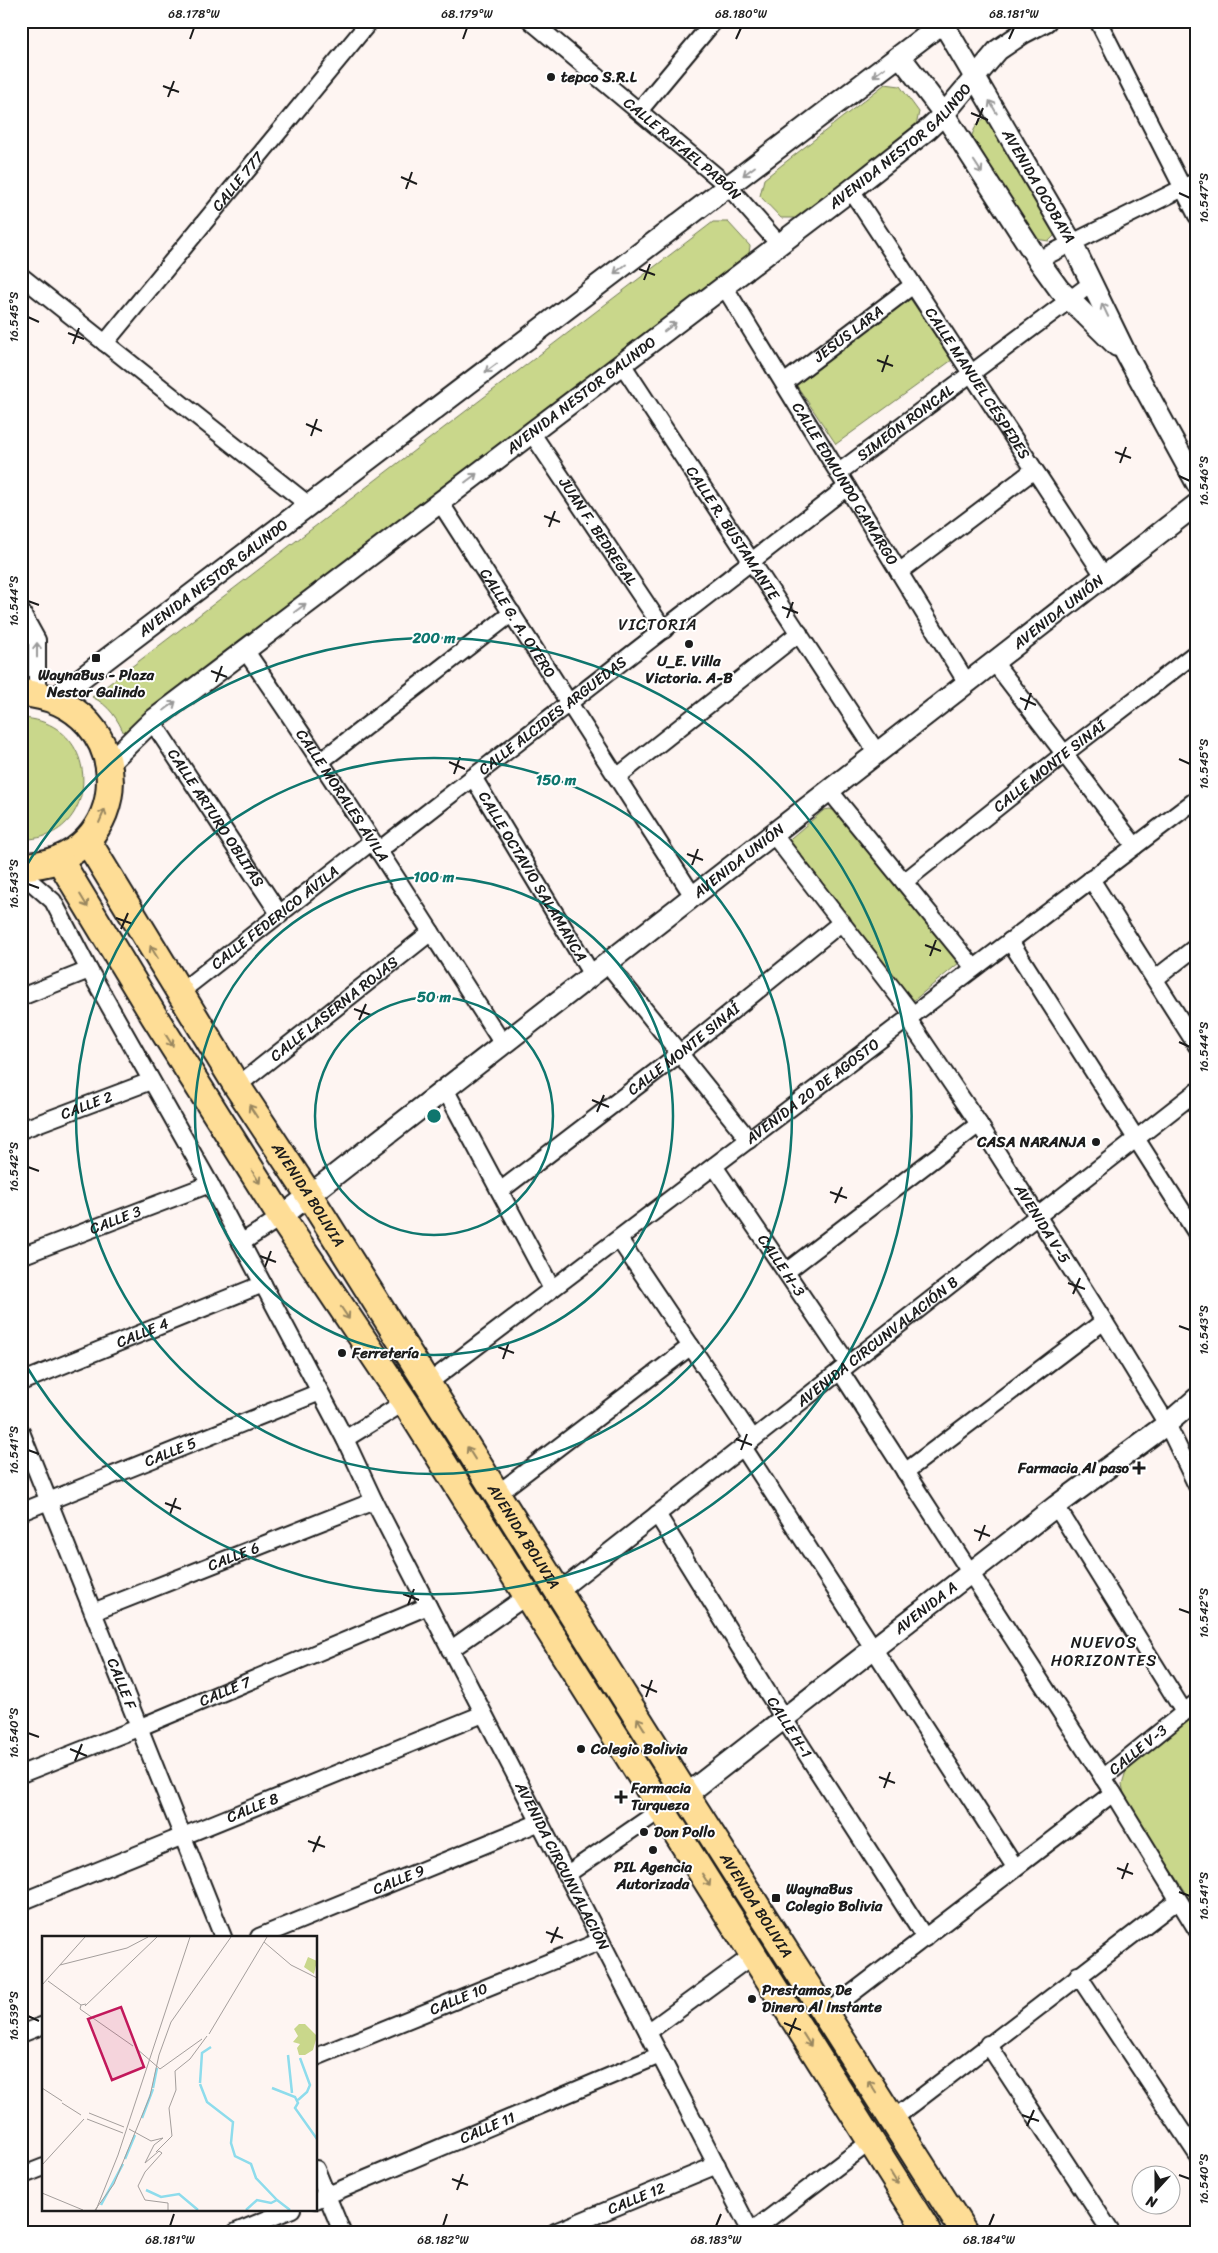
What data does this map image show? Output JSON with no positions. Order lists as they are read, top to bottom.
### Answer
{
  "streets": {
    "main road": ["AVENIDA BOLIVIA"],
    "street": [
      "AVENIDA NESTOR GALINDO",
      "CALLE RAFAEL PABÓN",
      "CALLE 777",
      "AVENIDA OCOBAYA",
      "JESÚS LARA",
      "CALLE MANUEL CÉSPEDES",
      "SIMEÓN RONCAL",
      "CALLE EDMUNDO CAMARGO",
      "JUAN F. BEDREGAL",
      "CALLE R. BUSTAMANTE",
      "AVENIDA UNIÓN",
      "CALLE G. A. OTERO",
      "CALLE ALCIDES ARGUEDAS",
      "CALLE MONTE SINAÍ",
      "CALLE MORALES ÁVILA",
      "CALLE ARTURO OBLITAS",
      "CALLE OCTAVIO SALAMANCA",
      "CALLE FEDERICO ÁVILA",
      "CALLE LASERNA ROJAS",
      "AVENIDA 20 DE AGOSTO",
      "CALLE 2",
      "CALLE 3",
      "AVENIDA V-5",
      "CALLE H-3",
      "CALLE 4",
      "AVENIDA CIRCUNVALACIÓN B",
      "CALLE 5",
      "CALLE 6",
      "AVENIDA A",
      "CALLE F",
      "CALLE 7",
      "CALLE H-1",
      "CALLE V-3",
      "CALLE 8",
      "AVENIDA CIRCUNVALACIÓN",
      "CALLE 9",
      "CALLE 10",
      "CALLE 11",
      "CALLE 12"
    ]
  },
  "crossings": [
    ["AVENIDA NESTOR GALINDO", "CALLE RAFAEL PABÓN"],
    ["AVENIDA NESTOR GALINDO", "AVENIDA OCOBAYA"],
    ["AVENIDA NESTOR GALINDO", "CALLE MANUEL CÉSPEDES"],
    ["AVENIDA NESTOR GALINDO", "CALLE EDMUNDO CAMARGO"],
    ["AVENIDA NESTOR GALINDO", "JUAN F. BEDREGAL"],
    ["AVENIDA NESTOR GALINDO", "CALLE R. BUSTAMANTE"],
    ["AVENIDA NESTOR GALINDO", "CALLE G. A. OTERO"],
    ["AVENIDA NESTOR GALINDO", "CALLE MORALES ÁVILA"],
    ["AVENIDA NESTOR GALINDO", "CALLE ARTURO OBLITAS"],
    ["AVENIDA OCOBAYA", "SIMEÓN RONCAL"],
    ["JESÚS LARA", "CALLE MANUEL CÉSPEDES"],
    ["JESÚS LARA", "CALLE EDMUNDO CAMARGO"],
    ["CALLE MANUEL CÉSPEDES", "SIMEÓN RONCAL"],
    ["CALLE MANUEL CÉSPEDES", "AVENIDA UNIÓN"],
    ["SIMEÓN RONCAL", "CALLE EDMUNDO CAMARGO"],
    ["CALLE EDMUNDO CAMARGO", "AVENIDA UNIÓN"],
    ["CALLE EDMUNDO CAMARGO", "CALLE ALCIDES ARGUEDAS"],
    ["JUAN F. BEDREGAL", "CALLE ALCIDES ARGUEDAS"],
    ["CALLE R. BUSTAMANTE", "AVENIDA UNIÓN"],
    ["CALLE R. BUSTAMANTE", "CALLE ALCIDES ARGUEDAS"],
    ["AVENIDA UNIÓN", "CALLE G. A. OTERO"],
    ["AVENIDA UNIÓN", "CALLE MORALES ÁVILA"],
    ["AVENIDA UNIÓN", "CALLE OCTAVIO SALAMANCA"],
    ["AVENIDA UNIÓN", "AVENIDA BOLIVIA"],
    ["AVENIDA UNIÓN", "AVENIDA V-5"],
    ["CALLE G. A. OTERO", "CALLE ALCIDES ARGUEDAS"],
    ["CALLE ALCIDES ARGUEDAS", "CALLE MORALES ÁVILA"],
    ["CALLE ALCIDES ARGUEDAS", "CALLE OCTAVIO SALAMANCA"],
    ["CALLE ALCIDES ARGUEDAS", "CALLE FEDERICO ÁVILA"],
    ["CALLE MONTE SINAÍ", "CALLE OCTAVIO SALAMANCA"],
    ["CALLE MONTE SINAÍ", "AVENIDA V-5"],
    ["CALLE MORALES ÁVILA", "CALLE FEDERICO ÁVILA"],
    ["CALLE MORALES ÁVILA", "CALLE LASERNA ROJAS"],
    ["CALLE ARTURO OBLITAS", "CALLE FEDERICO ÁVILA"],
    ["CALLE OCTAVIO SALAMANCA", "AVENIDA 20 DE AGOSTO"],
    ["CALLE FEDERICO ÁVILA", "AVENIDA BOLIVIA"],
    ["CALLE LASERNA ROJAS", "AVENIDA BOLIVIA"],
    ["AVENIDA 20 DE AGOSTO", "AVENIDA BOLIVIA"],
    ["AVENIDA 20 DE AGOSTO", "AVENIDA V-5"],
    ["AVENIDA 20 DE AGOSTO", "CALLE H-3"],
    ["CALLE 2", "AVENIDA CIRCUNVALACIÓN"],
    ["AVENIDA BOLIVIA", "AVENIDA CIRCUNVALACIÓN B"],
    ["AVENIDA BOLIVIA", "AVENIDA A"],
    ["CALLE 3", "AVENIDA CIRCUNVALACIÓN"],
    ["AVENIDA V-5", "AVENIDA CIRCUNVALACIÓN B"],
    ["AVENIDA V-5", "AVENIDA A"],
    ["CALLE H-3", "AVENIDA CIRCUNVALACIÓN B"],
    ["CALLE H-3", "AVENIDA A"],
    ["CALLE H-3", "CALLE V-3"],
    ["CALLE 4", "AVENIDA CIRCUNVALACIÓN"],
    ["AVENIDA CIRCUNVALACIÓN B", "CALLE H-1"],
    ["CALLE 5", "CALLE F"],
    ["CALLE 5", "AVENIDA CIRCUNVALACIÓN"],
    ["CALLE 6", "CALLE F"],
    ["CALLE 6", "AVENIDA CIRCUNVALACIÓN"],
    ["AVENIDA A", "CALLE H-1"],
    ["CALLE F", "CALLE 7"],
    ["CALLE F", "CALLE 8"],
    ["CALLE 7", "AVENIDA CIRCUNVALACIÓN"],
    ["CALLE 8", "AVENIDA CIRCUNVALACIÓN"],
    ["AVENIDA CIRCUNVALACIÓN", "CALLE 9"],
    ["AVENIDA CIRCUNVALACIÓN", "CALLE 10"],
    ["AVENIDA CIRCUNVALACIÓN", "CALLE 11"],
    ["AVENIDA CIRCUNVALACIÓN", "CALLE 12"]
  ],
  "districts": ["VICTORIA", "NUEVOS HORIZONTES"],
  "places": {
    "other": [
      "tepco S.R.L",
      "U_E. Villa Victoria. A-B",
      "CASA NARANJA",
      "Ferretería",
      "Colegio Bolivia",
      "Don Pollo",
      "PIL Agencia Autorizada",
      "Prestamos De Dinero Al Instante"
    ],
    "transit": ["WaynaBus - Plaza Nestor Galindo", "WaynaBus Colegio Bolivia"],
    "health": ["Farmacia Al paso", "Farmacia Turqueza"]
  },
  "north": "bottom",
  "coordinates": [
    "68.178°W",
    "68.179°W",
    "68.180°W",
    "68.181°W",
    "16.547°S",
    "16.545°S",
    "16.546°S",
    "16.544°S",
    "16.543°S",
    "16.542°S",
    "16.541°S",
    "16.540°S",
    "16.539°S",
    "68.182°W",
    "68.183°W",
    "68.184°W"
  ],
  "rings": [
    "200 m",
    "150 m",
    "100 m",
    "50 m"
  ]
}
